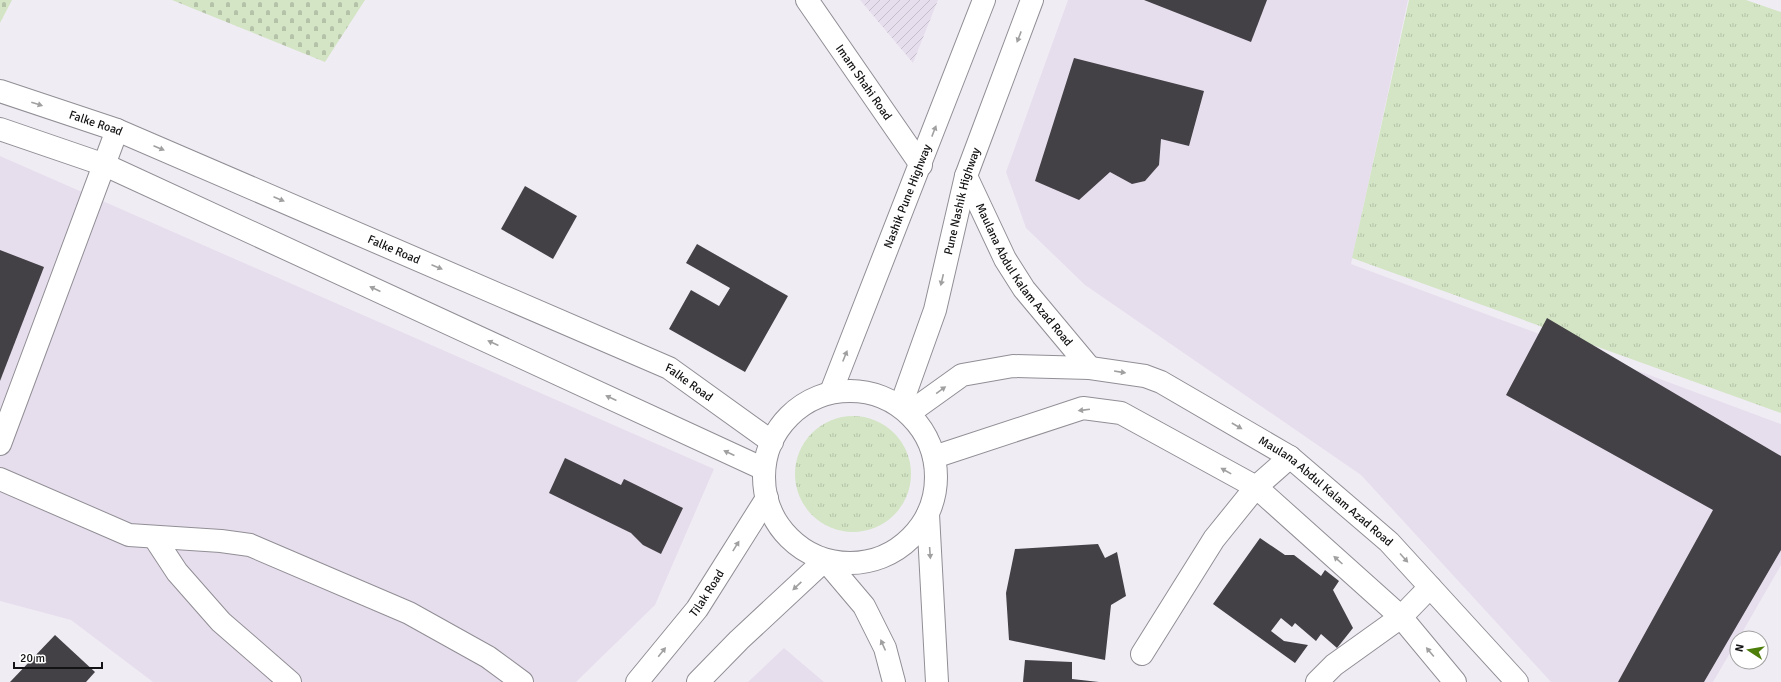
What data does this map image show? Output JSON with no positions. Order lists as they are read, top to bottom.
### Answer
{
  "streets": {
    "main road": [
      "Imam Shahi Road",
      "Falke Road",
      "Nashik Pune Highway",
      "Pune Nashik Highway",
      "Maulana Abdul Kalam Azad Road",
      "Tilak Road"
    ]
  },
  "crossings": [
    ["Imam Shahi Road", "Nashik Pune Highway"],
    ["Pune Nashik Highway", "Maulana Abdul Kalam Azad Road"]
  ],
  "one_way": ["Nashik Pune Highway", "Pune Nashik Highway"],
  "scale_bar": "20 m",
  "north": "left"
}
